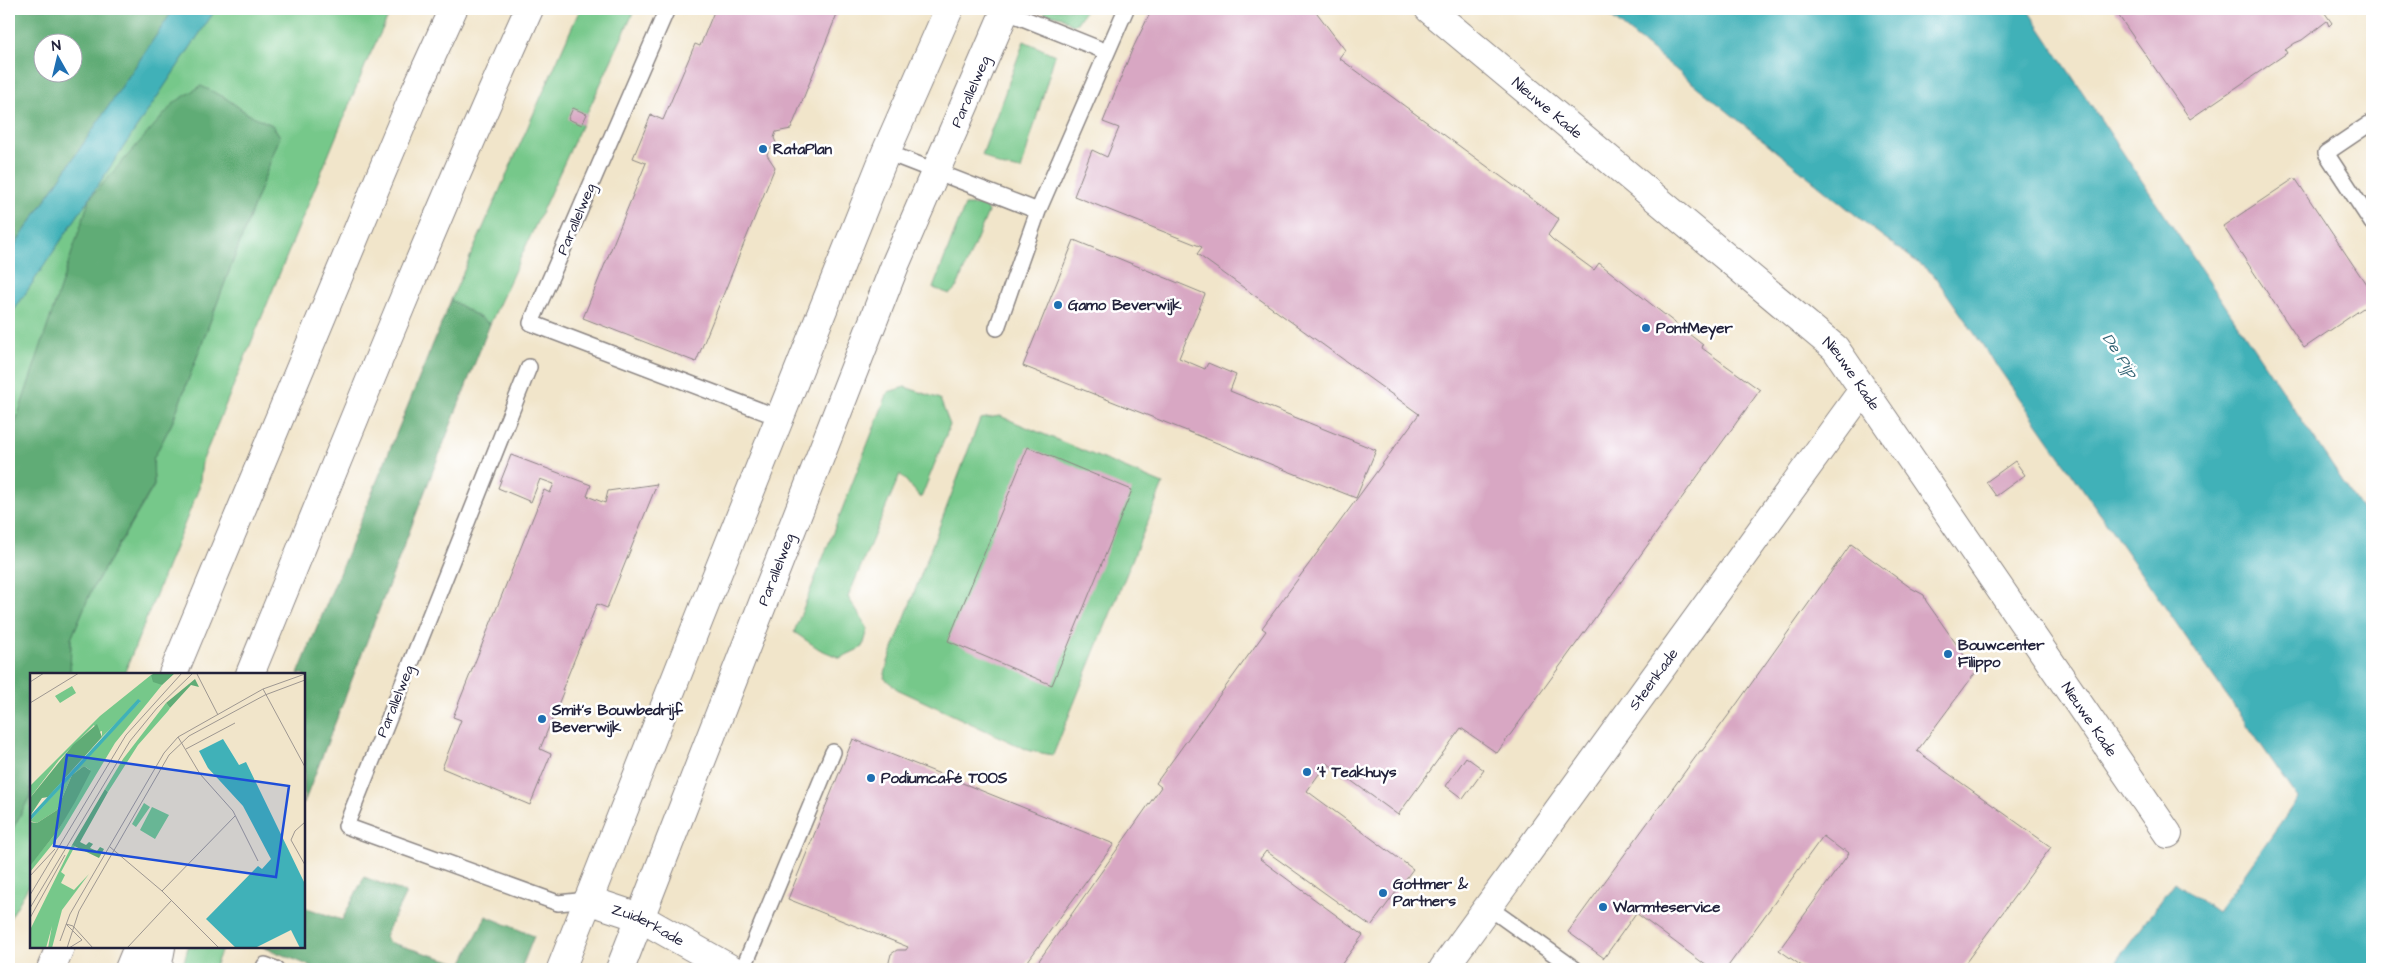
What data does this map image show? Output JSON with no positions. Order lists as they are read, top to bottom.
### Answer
{
  "streets": {
    "main road": [
      "Parallelweg",
      "Nieuwe Kade",
      "Steenkade",
      "Zuiderkade"
    ]
  },
  "crossings": [
    ["Parallelweg", "Zuiderkade"],
    ["Nieuwe Kade", "Steenkade"]
  ],
  "water": ["De Pijp"],
  "places": [
    "RataPlan",
    "Gamo Beverwijk",
    "PontMeyer",
    "Bouwcenter Filippo",
    "Smit's Bouwbedrijf Beverwijk",
    "'t Teakhuys",
    "Podiumcafé TOOS",
    "Gottmer & Partners",
    "Warmteservice"
  ],
  "north": "top"
}
